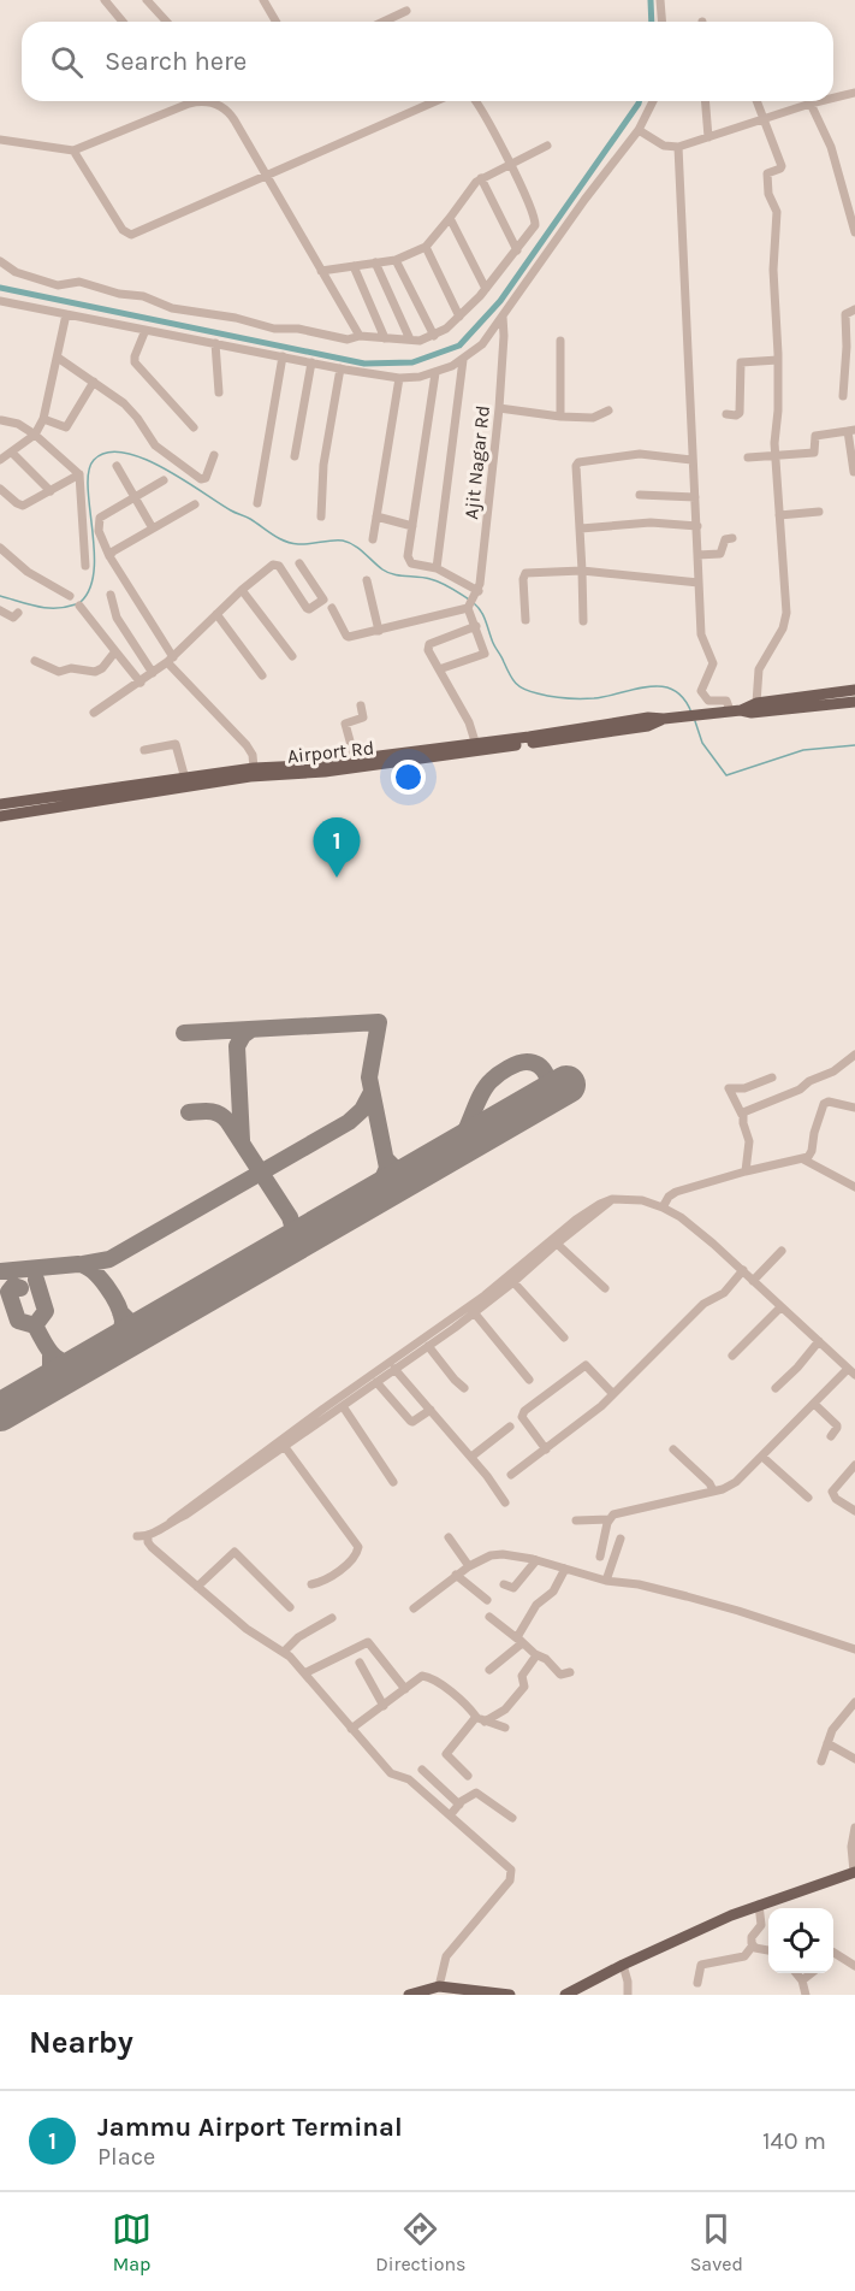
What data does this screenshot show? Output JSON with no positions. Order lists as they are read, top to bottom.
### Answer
{
  "streets": {
    "main road": ["Airport Rd"],
    "street": ["Ajit Nagar Rd"]
  },
  "page": {
    "search": "Search here",
    "pins": "1",
    "heading": "Nearby",
    "list": [
      {
        "mark": "1",
        "name": "Jammu Airport Terminal",
        "note": "Place",
        "value": "140 m"
      }
    ],
    "nav": ["Map", "Directions", "Saved"]
  }
}
